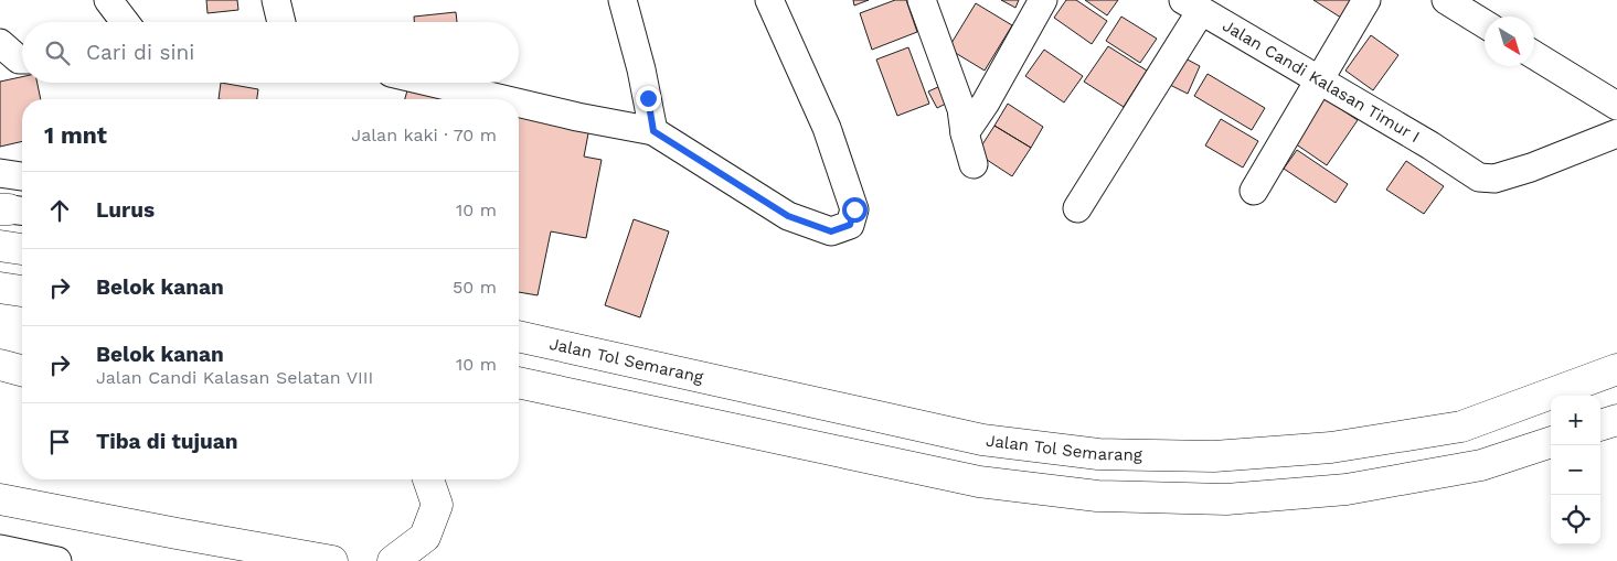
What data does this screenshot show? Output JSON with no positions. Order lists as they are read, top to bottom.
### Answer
{
  "streets": {
    "highway": ["Jalan Tol Semarang"],
    "street": ["Jalan Candi Kalasan Timur I"]
  },
  "north": "bottom right",
  "page": {
    "search": "Cari di sini",
    "heading": ["1 mnt", "Jalan kaki · 70 m"],
    "list": [
      ["Lurus", "10 m"],
      ["Belok kanan", "50 m"],
      ["Belok kanan", "Jalan Candi Kalasan Selatan VIII", "10 m"],
      "Tiba di tujuan"
    ],
    "map_buttons": ["+", "−"]
  }
}
